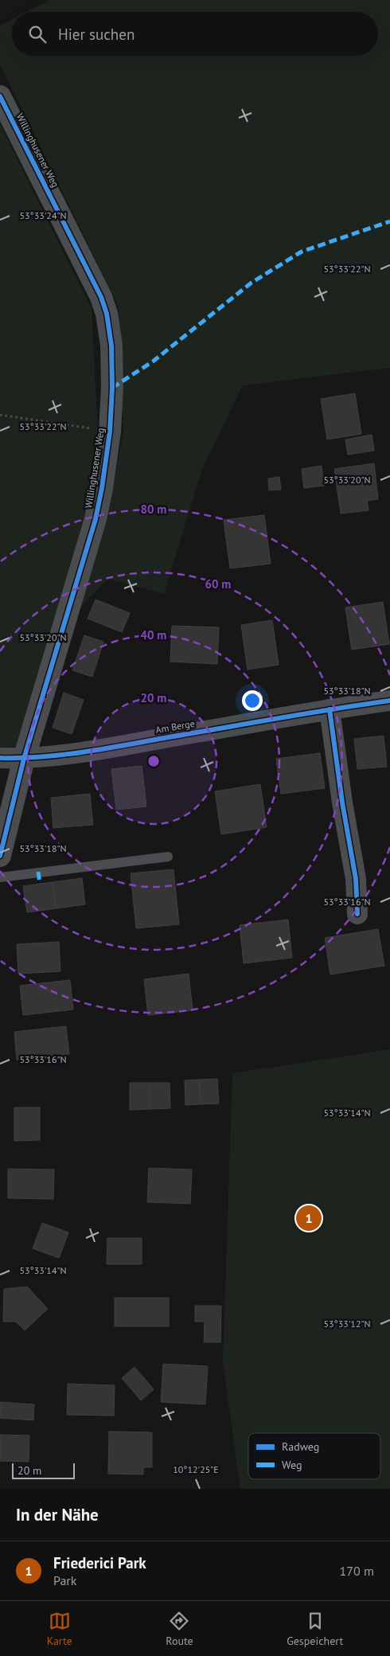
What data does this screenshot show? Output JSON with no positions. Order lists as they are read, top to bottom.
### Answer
{
  "streets": {
    "street": ["Willinghusener Weg", "Am Berge"]
  },
  "crossings": [
    ["Willinghusener Weg", "Am Berge"]
  ],
  "legend": ["Radweg", "Weg"],
  "scale_bar": "20 m",
  "page": {
    "search": "Hier suchen",
    "pins": "1",
    "scale": "20 m",
    "heading": "In der Nähe",
    "list": [
      {
        "mark": "1",
        "name": "Friederici Park",
        "note": "Park",
        "value": "170 m"
      }
    ],
    "nav": ["Karte", "Route", "Gespeichert"]
  },
  "coordinates": [
    "53°33'24\"N",
    "53°33'22\"N",
    "53°33'20\"N",
    "53°33'18\"N",
    "53°33'16\"N",
    "53°33'14\"N",
    "53°33'12\"N",
    "10°12'25\"E"
  ],
  "rings": [
    "80 m",
    "60 m",
    "40 m",
    "20 m"
  ]
}
